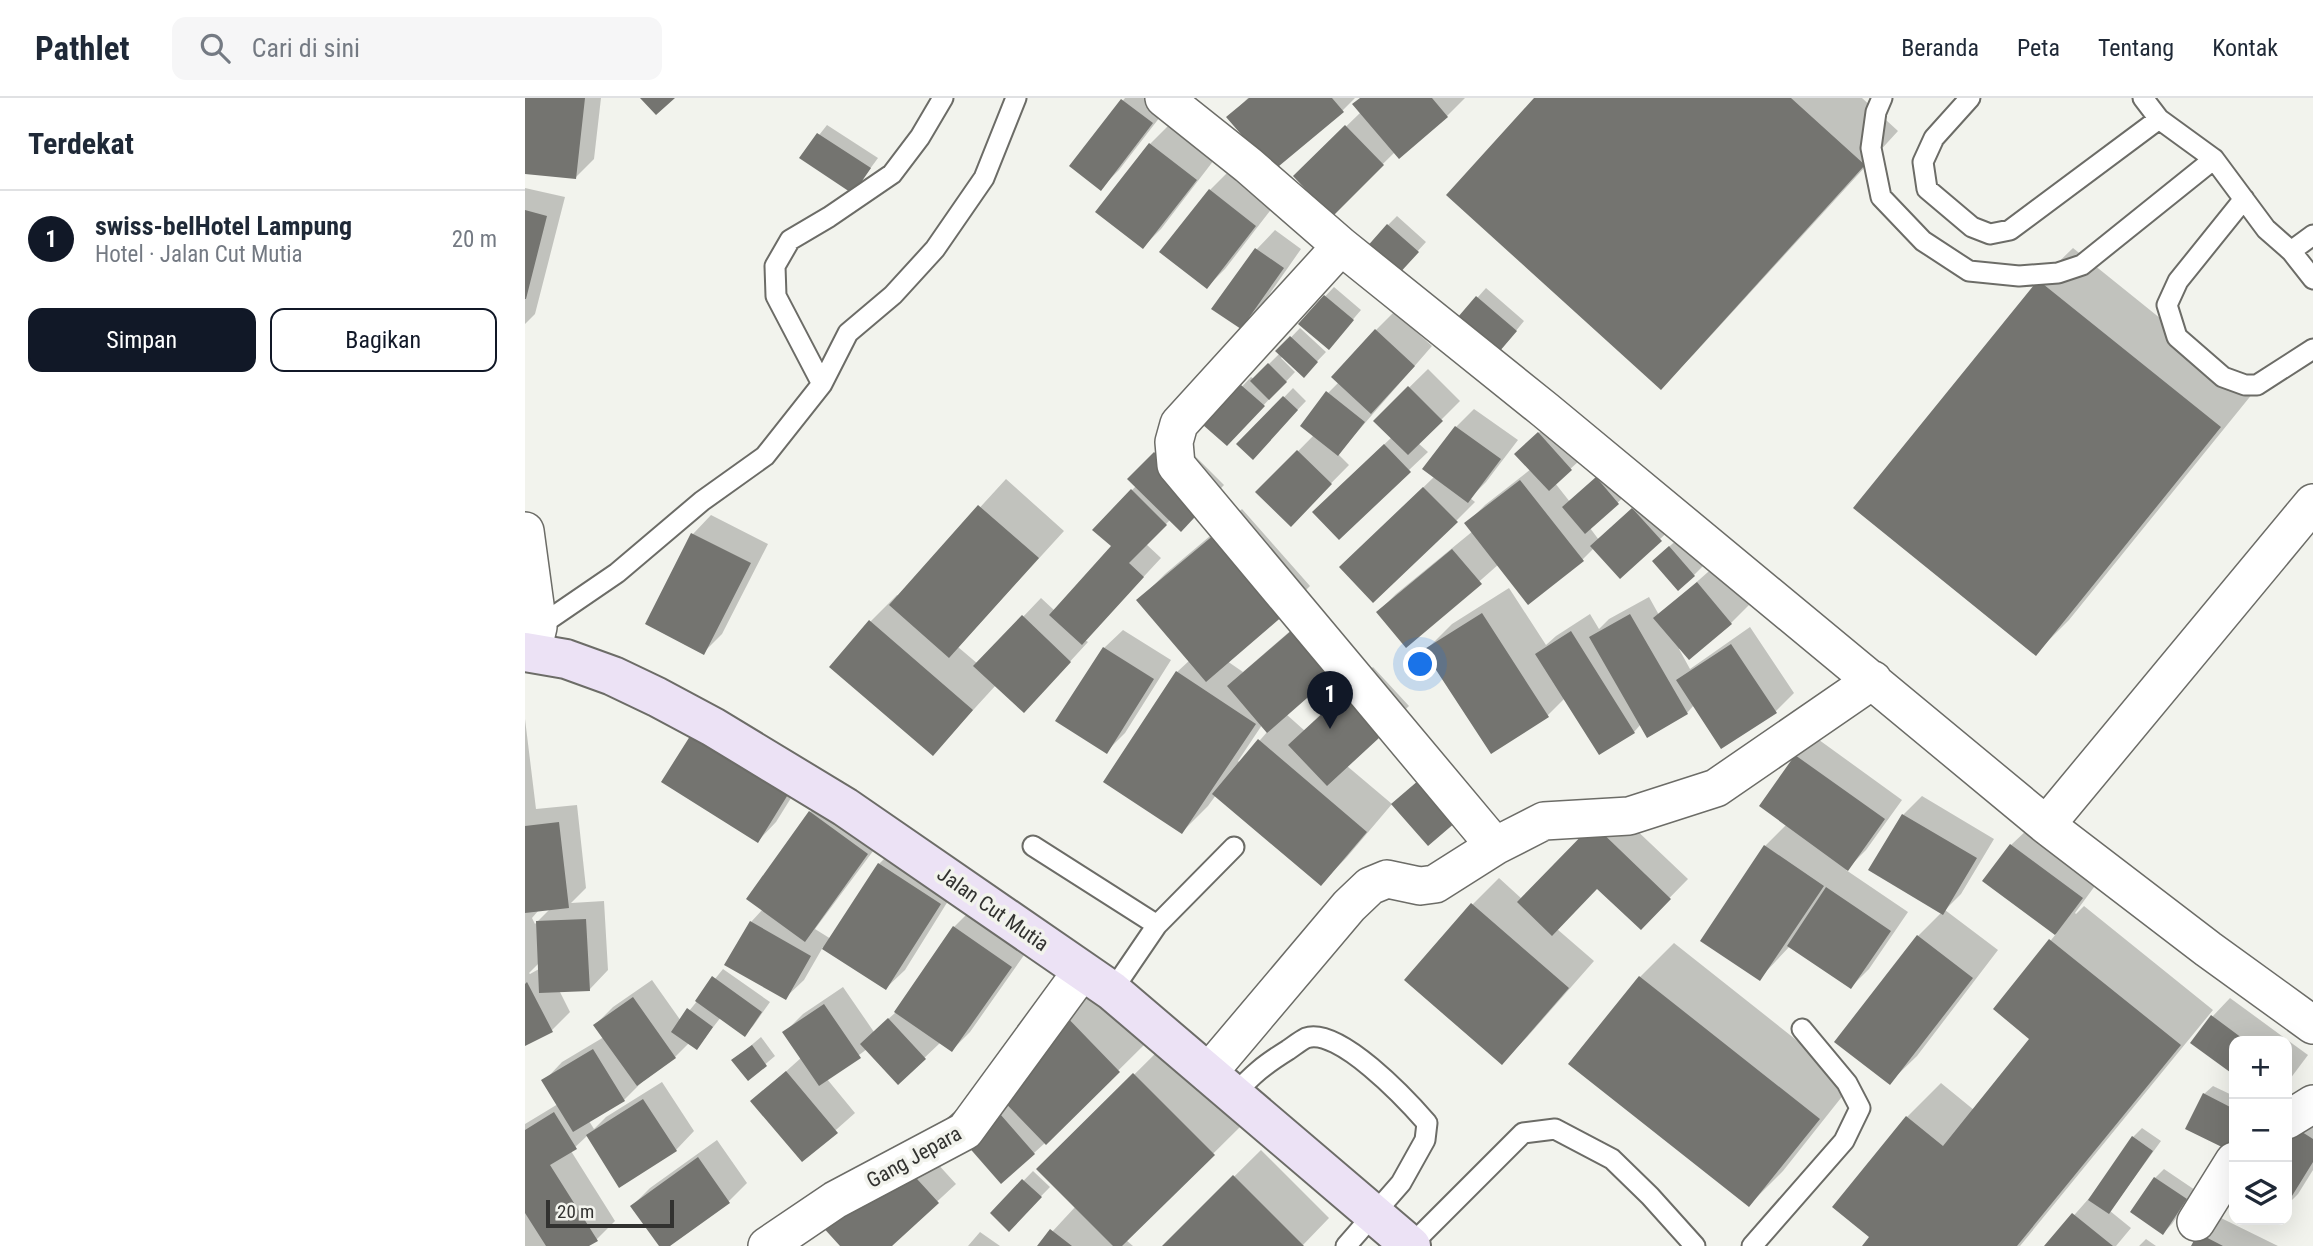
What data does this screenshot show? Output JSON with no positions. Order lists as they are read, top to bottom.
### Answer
{
  "streets": {
    "main road": ["Jalan Cut Mutia"],
    "street": ["Gang Jepara"]
  },
  "crossings": [
    ["Jalan Cut Mutia", "Gang Jepara"]
  ],
  "scale_bar": "20 m",
  "page": {
    "header": "Pathlet",
    "search": "Cari di sini",
    "nav": [
      "Beranda",
      "Peta",
      "Tentang",
      "Kontak"
    ],
    "heading": "Terdekat",
    "list": [
      {
        "mark": "1",
        "name": "swiss-belHotel Lampung",
        "note": "Hotel · Jalan Cut Mutia",
        "value": "20 m"
      }
    ],
    "buttons": ["Simpan", "Bagikan"],
    "pins": "1",
    "map_buttons": ["+", "−"],
    "scale": "20 m"
  }
}
